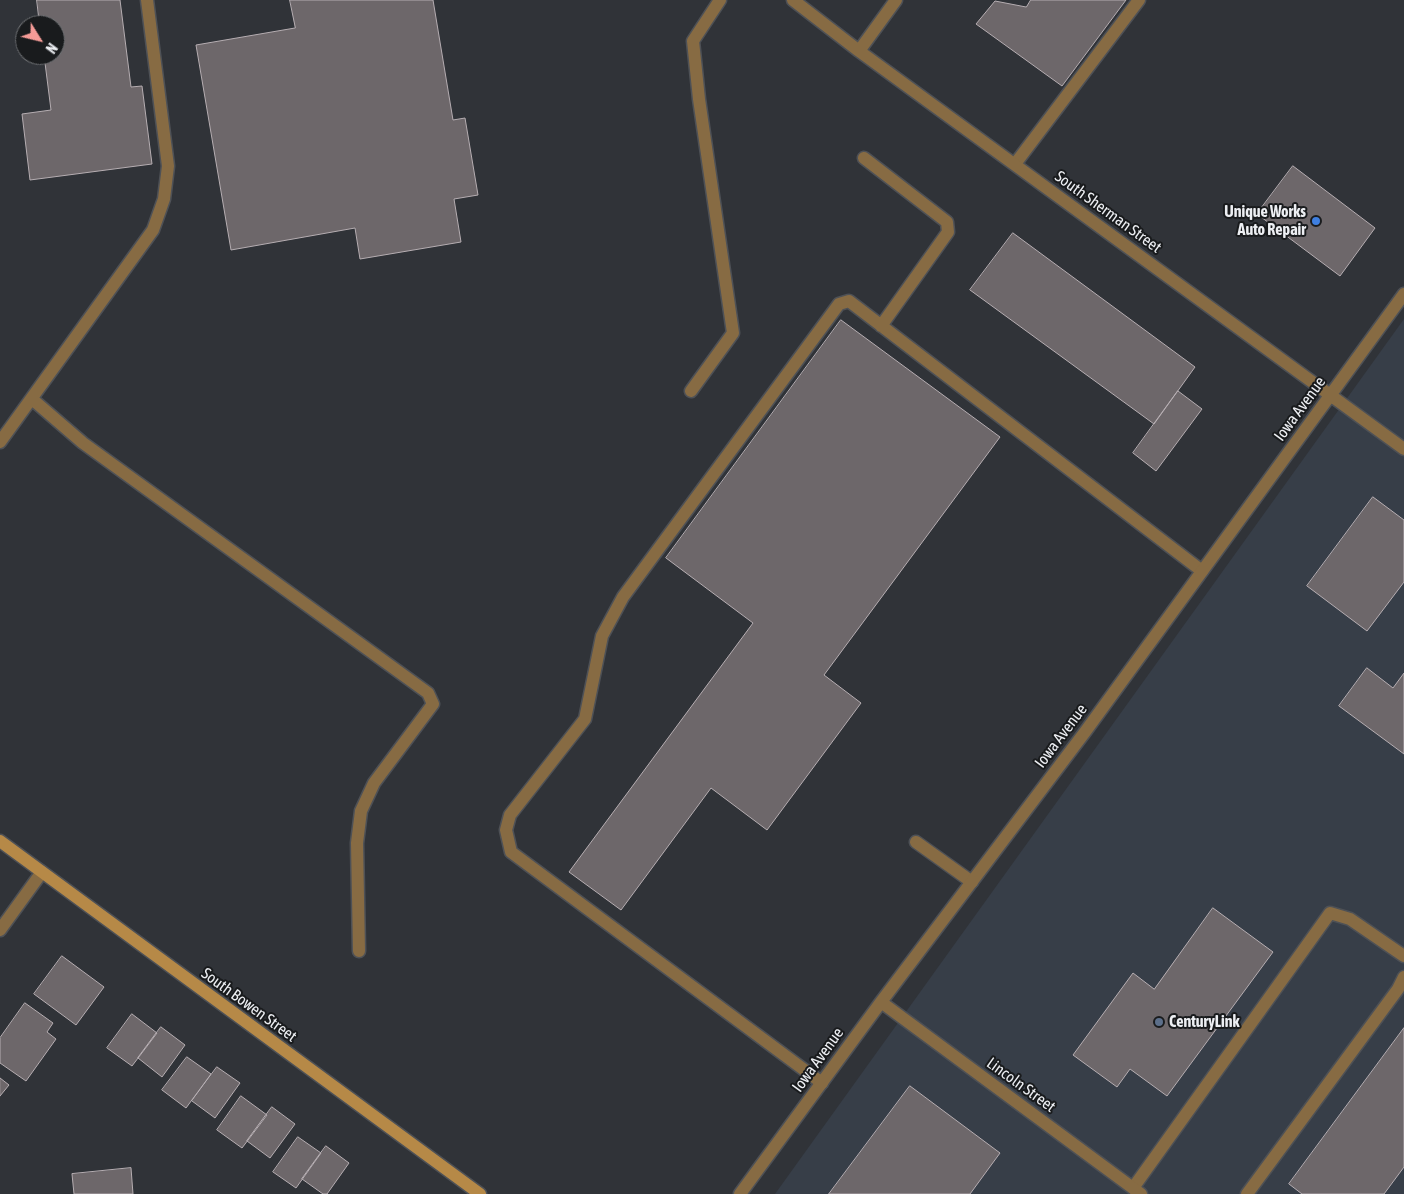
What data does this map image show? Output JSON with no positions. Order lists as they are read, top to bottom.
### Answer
{
  "streets": {
    "street": [
      "South Sherman Street",
      "Iowa Avenue",
      "South Bowen Street",
      "Lincoln Street"
    ]
  },
  "crossings": [
    ["South Sherman Street", "Iowa Avenue"],
    ["Iowa Avenue", "Lincoln Street"]
  ],
  "places": ["Unique Works Auto Repair", "CenturyLink"],
  "north": "bottom right"
}
